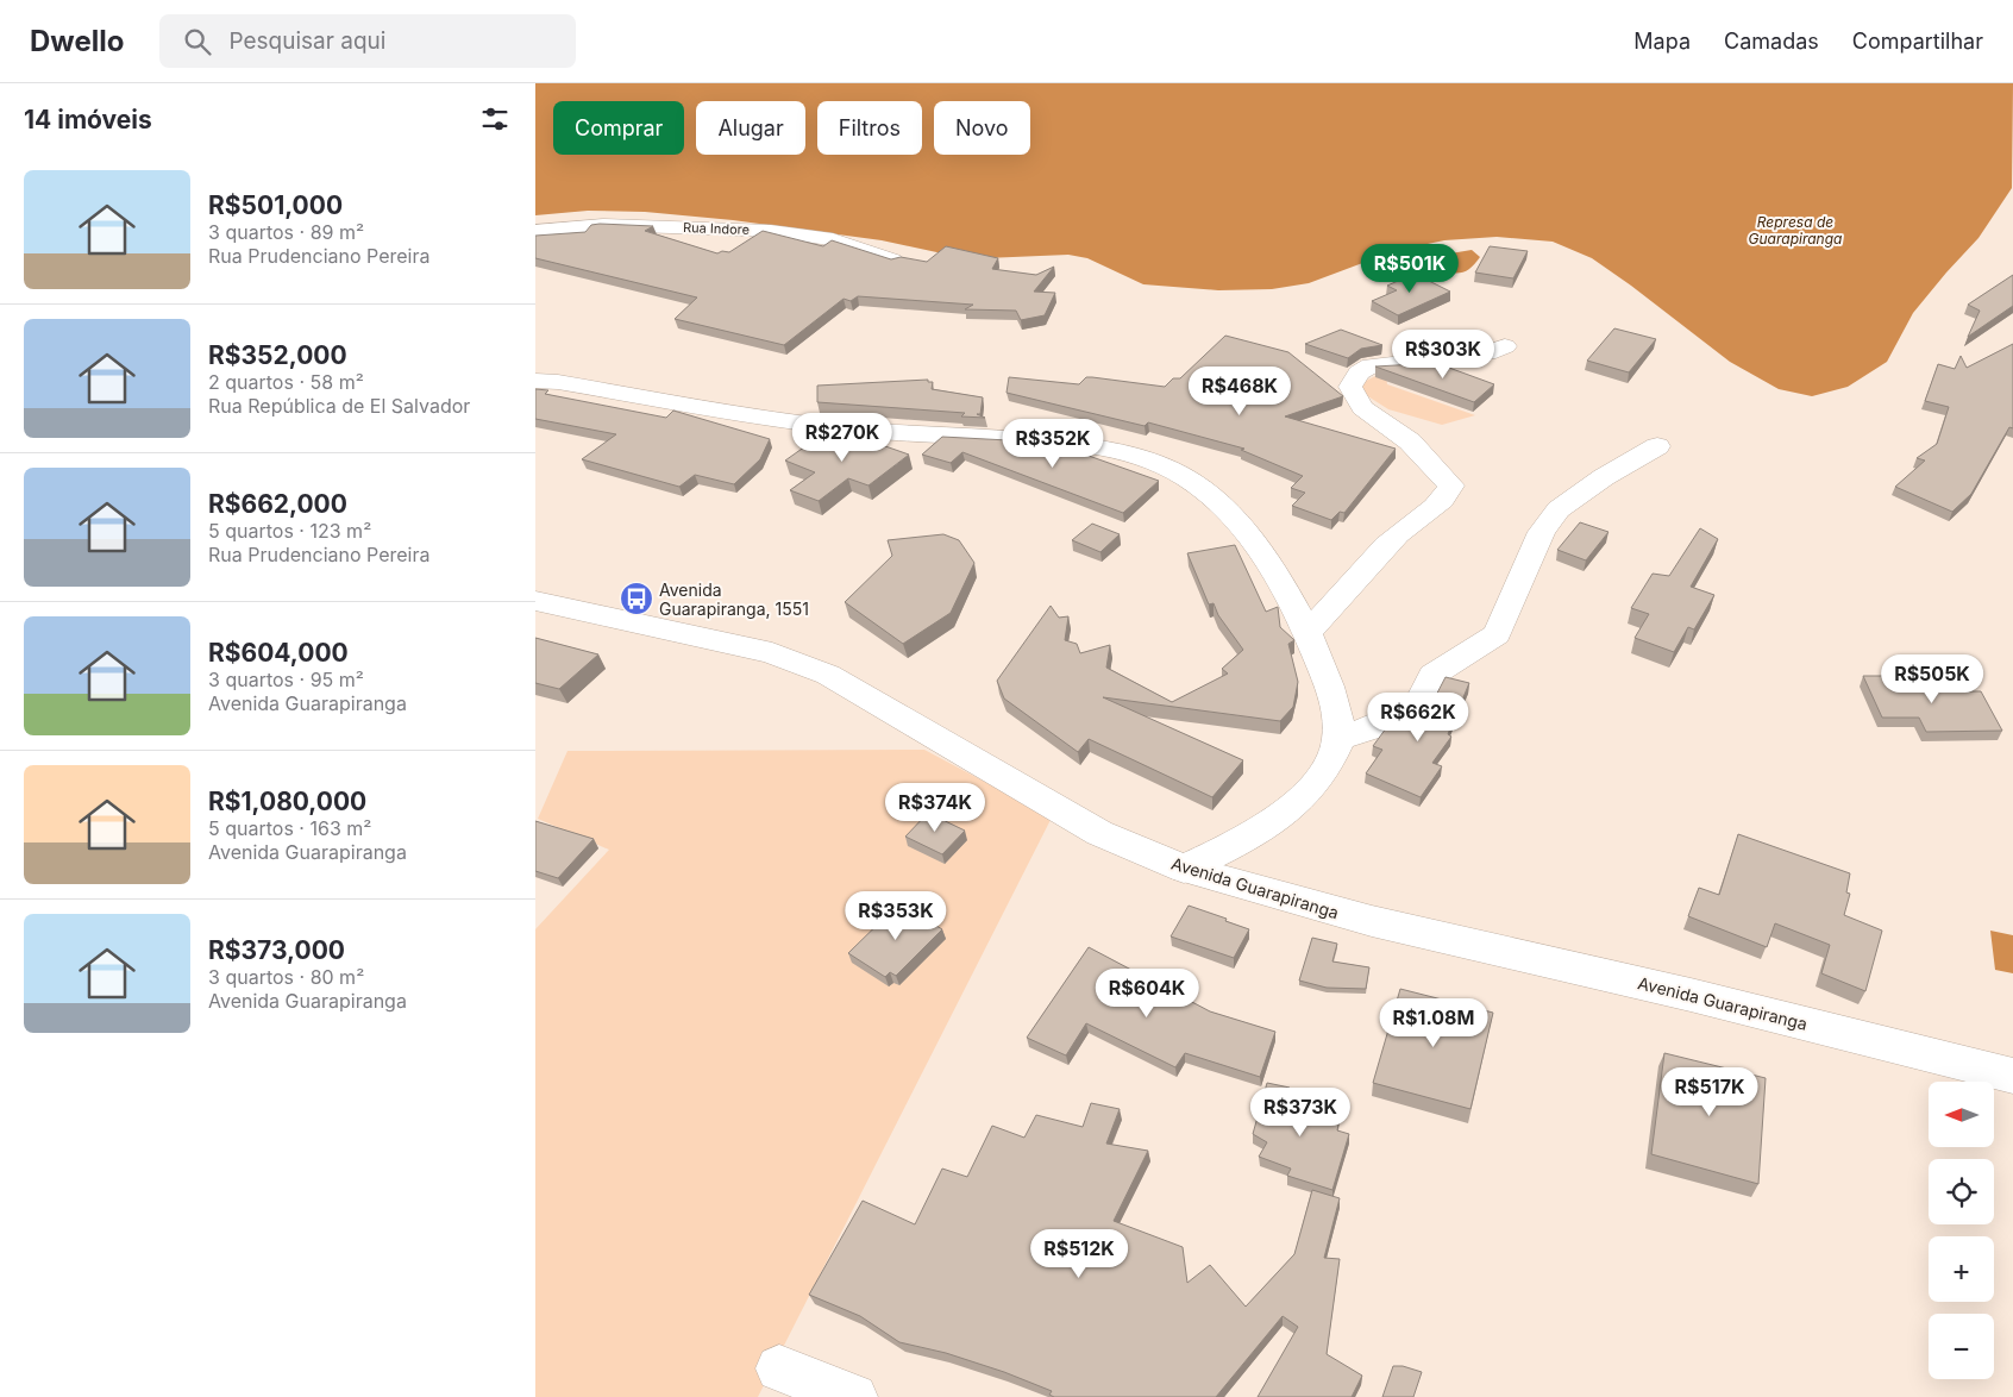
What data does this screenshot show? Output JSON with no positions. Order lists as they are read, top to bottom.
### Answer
{
  "streets": {
    "street": ["Rua Indore", "Avenida Guarapiranga"]
  },
  "water": ["Represa de Guarapiranga"],
  "places": {
    "bus stop": ["Avenida Guarapiranga, 1551"]
  },
  "north": "left",
  "page": {
    "header": "Dwello",
    "search": "Pesquisar aqui",
    "nav": ["Mapa", "Camadas", "Compartilhar"],
    "heading": "14 imóveis",
    "chip": [
      "Comprar",
      "Alugar",
      "Filtros",
      "Novo"
    ],
    "list": [
      {
        "name": "R$501,000",
        "note": "3 quartos · 89 m² · Rua Prudenciano Pereira"
      },
      {
        "name": "R$352,000",
        "note": "2 quartos · 58 m² · Rua República de El Salvador"
      },
      {
        "name": "R$662,000",
        "note": "5 quartos · 123 m² · Rua Prudenciano Pereira"
      },
      {
        "name": "R$604,000",
        "note": "3 quartos · 95 m² · Avenida Guarapiranga"
      },
      {
        "name": "R$1,080,000",
        "note": "5 quartos · 163 m² · Avenida Guarapiranga"
      },
      {
        "name": "R$373,000",
        "note": "3 quartos · 80 m² · Avenida Guarapiranga"
      }
    ],
    "price": [
      "R$501K",
      "R$303K",
      "R$468K",
      "R$270K",
      "R$352K",
      "R$505K",
      "R$662K",
      "R$374K",
      "R$353K",
      "R$604K",
      "R$1.08M",
      "R$517K",
      "R$373K",
      "R$512K"
    ],
    "map_buttons": ["+", "−"]
  }
}
